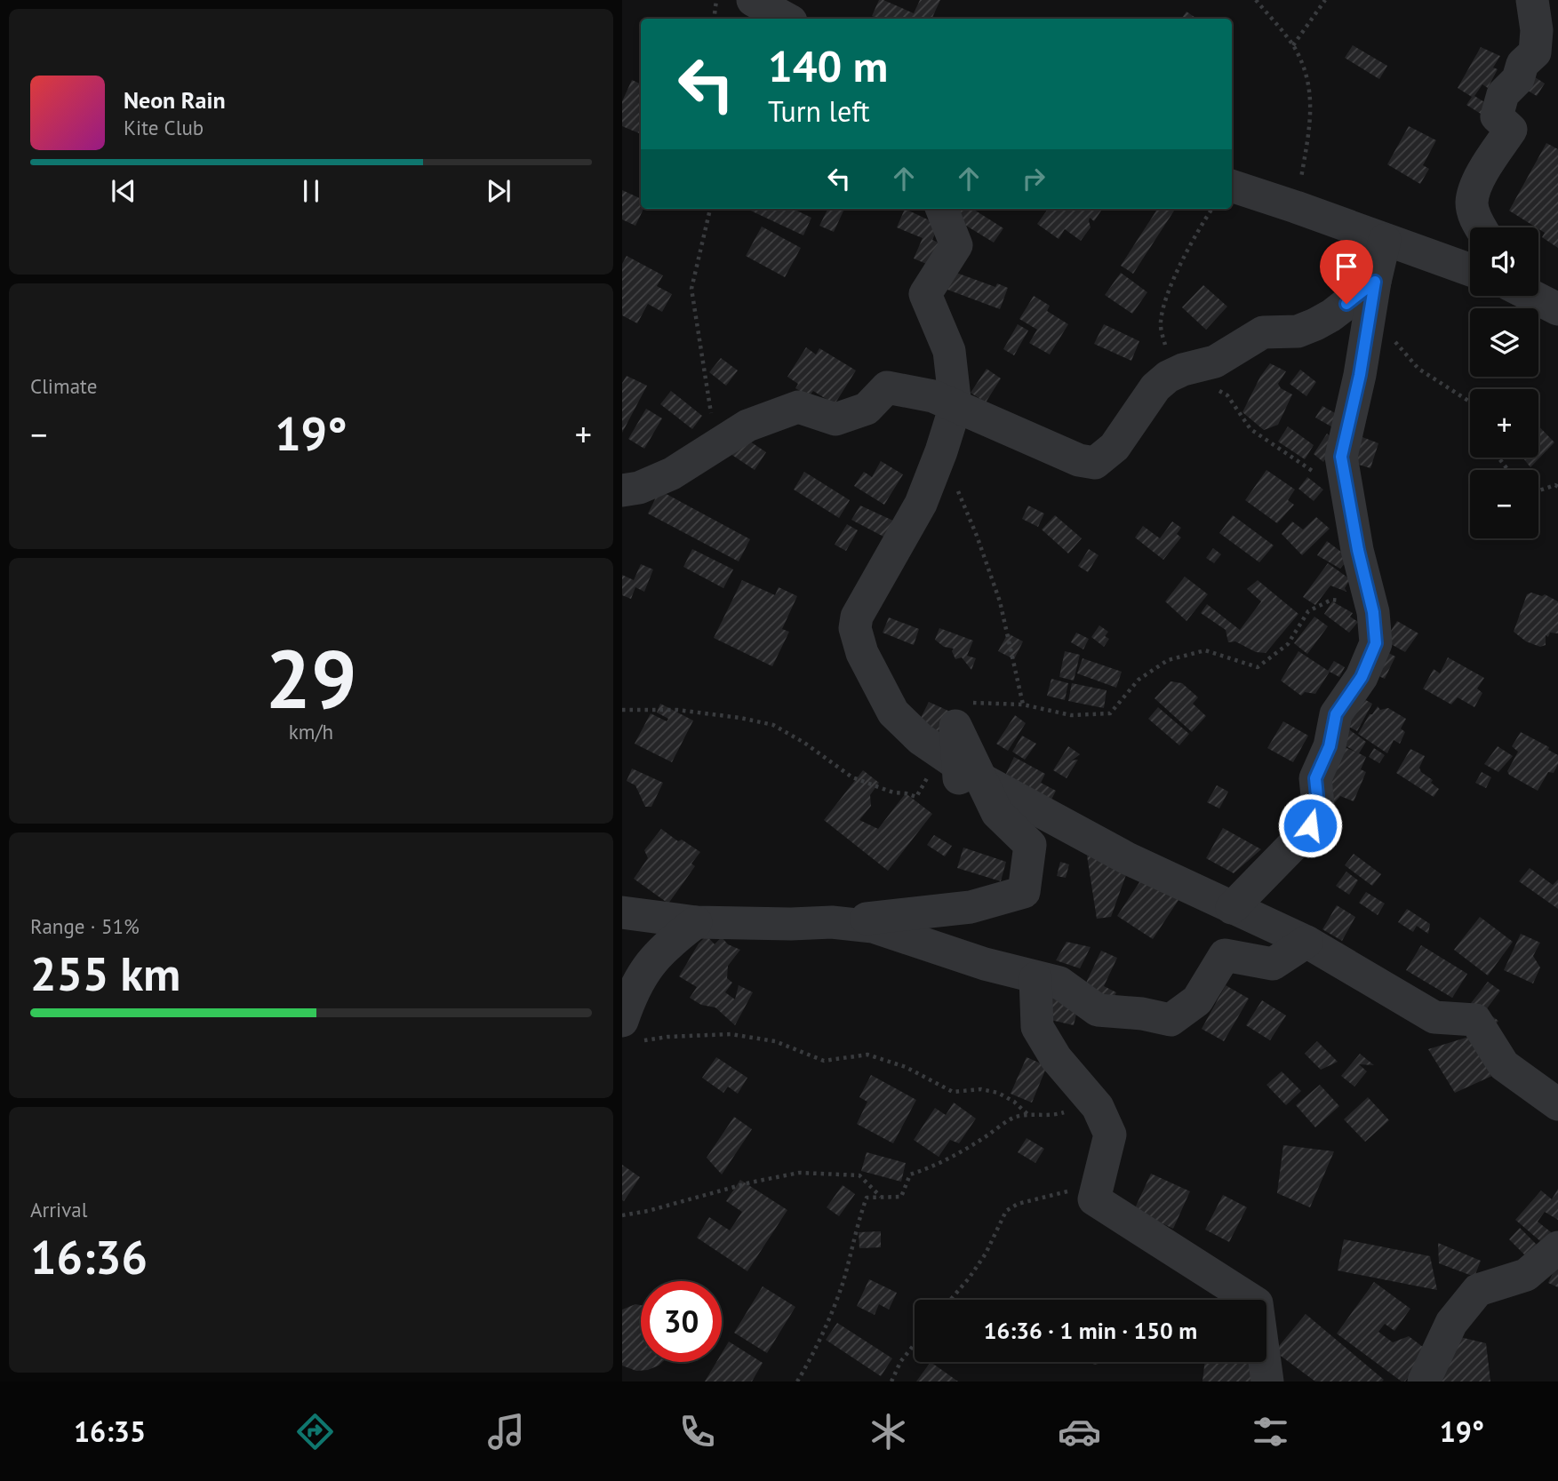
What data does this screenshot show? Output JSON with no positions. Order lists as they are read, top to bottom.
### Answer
{
  "page": {
    "turn": ["140 m", "Turn left"],
    "song": ["Neon Rain", "Kite Club"],
    "map_buttons": ["+", "−"],
    "tile": [
      "Climate",
      ["29", "km/h"],
      ["Range · 51%", "255 km"],
      ["Arrival", "16:36"]
    ],
    "heat": ["−", "19°", "+"],
    "limit": "30",
    "trip": "16:36 · 1 min · 150 m",
    "tabs": ["16:35", "19°"]
  }
}
